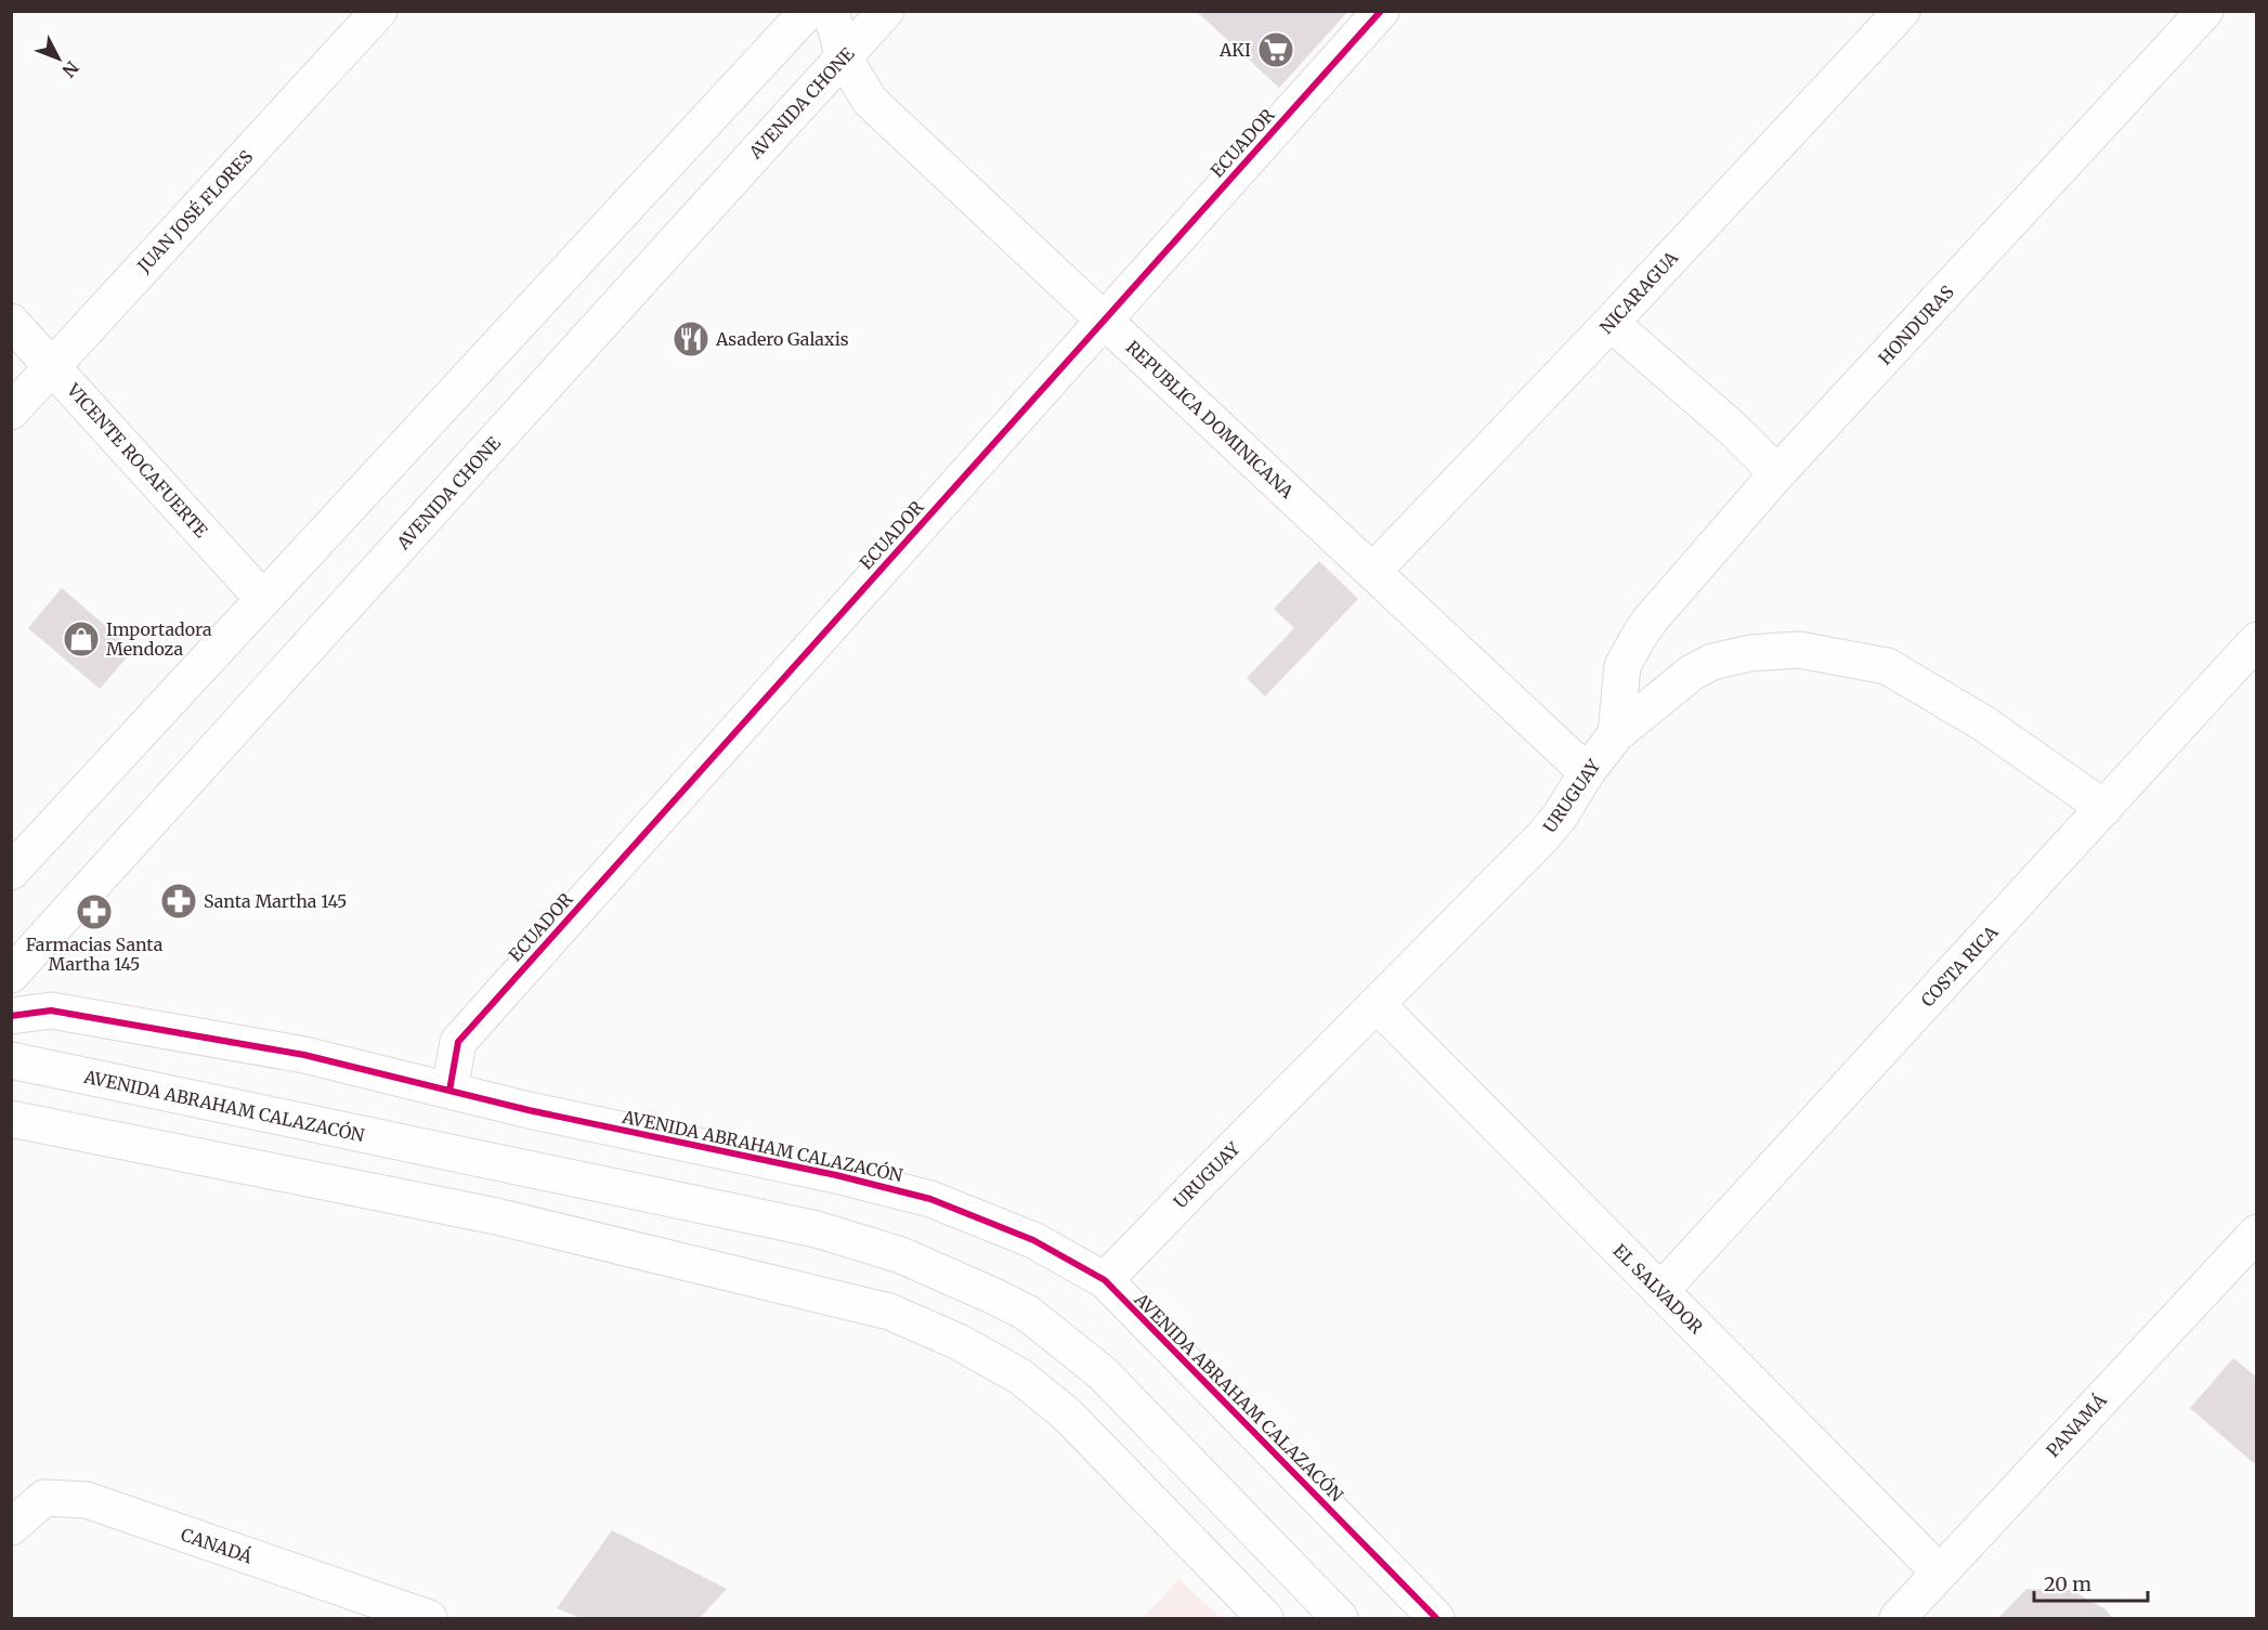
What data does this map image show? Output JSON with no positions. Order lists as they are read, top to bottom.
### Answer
{
  "streets": {
    "street": [
      "AVENIDA CHONE",
      "ECUADOR",
      "JUAN JOSÉ FLORES",
      "NICARAGUA",
      "HONDURAS",
      "REPUBLICA DOMINICANA",
      "VICENTE ROCAFUERTE",
      "URUGUAY",
      "COSTA RICA",
      "AVENIDA ABRAHAM CALAZACÓN",
      "EL SALVADOR",
      "PANAMÁ",
      "CANADÁ"
    ]
  },
  "crossings": [
    ["AVENIDA CHONE", "REPUBLICA DOMINICANA"],
    ["ECUADOR", "REPUBLICA DOMINICANA"],
    ["ECUADOR", "AVENIDA ABRAHAM CALAZACÓN"],
    ["JUAN JOSÉ FLORES", "VICENTE ROCAFUERTE"],
    ["NICARAGUA", "REPUBLICA DOMINICANA"],
    ["HONDURAS", "URUGUAY"],
    ["REPUBLICA DOMINICANA", "URUGUAY"],
    ["URUGUAY", "COSTA RICA"],
    ["URUGUAY", "AVENIDA ABRAHAM CALAZACÓN"],
    ["URUGUAY", "EL SALVADOR"],
    ["COSTA RICA", "EL SALVADOR"],
    ["EL SALVADOR", "PANAMÁ"]
  ],
  "places": {
    "supermarket": ["AKI"],
    "restaurant": ["Asadero Galaxis"],
    "shop": ["Importadora Mendoza"],
    "pharmacy": ["Santa Martha 145", "Farmacias Santa Martha 145"]
  },
  "scale_bar": "20 m",
  "north": "bottom right"
}
